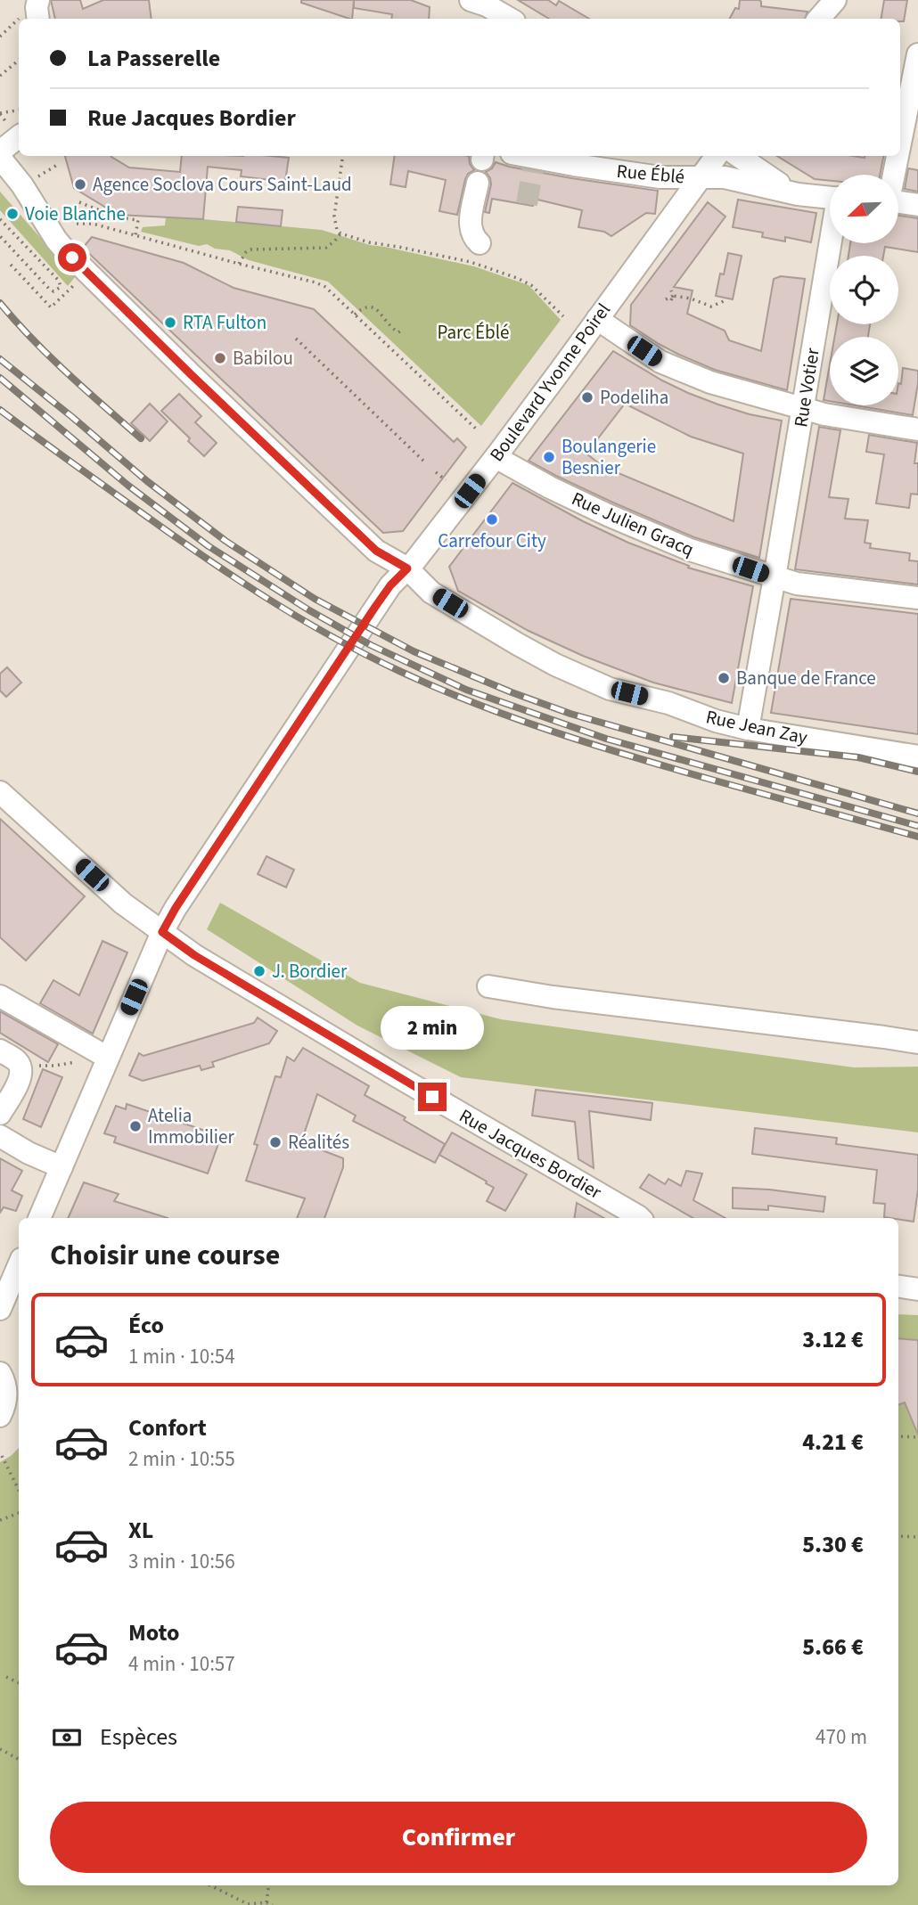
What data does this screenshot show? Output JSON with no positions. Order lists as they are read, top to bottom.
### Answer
{
  "streets": {
    "street": [
      "Rue Éblé",
      "Boulevard Yvonne Poirel",
      "Rue Votier",
      "Rue Julien Gracq",
      "Rue Jean Zay",
      "Rue Jacques Bordier"
    ]
  },
  "crossings": [
    ["Rue Éblé", "Boulevard Yvonne Poirel"],
    ["Boulevard Yvonne Poirel", "Rue Julien Gracq"],
    ["Boulevard Yvonne Poirel", "Rue Jean Zay"],
    ["Boulevard Yvonne Poirel", "Rue Jacques Bordier"],
    ["Rue Votier", "Rue Julien Gracq"],
    ["Rue Votier", "Rue Jean Zay"]
  ],
  "parks": ["Parc Éblé"],
  "places": [
    "Agence Soclova Cours Saint-Laud",
    "Voie Blanche",
    "RTA Fulton",
    "Babilou",
    "Podeliha",
    "Boulangerie Besnier",
    "Carrefour City",
    "Banque de France",
    "J. Bordier",
    "Atelia Immobilier",
    "Réalités"
  ],
  "north": "bottom left",
  "page": {
    "banner": ["La Passerelle", "Rue Jacques Bordier"],
    "bubble": "2 min",
    "heading": "Choisir une course",
    "list": [
      {
        "name": "Éco",
        "note": "1 min · 10:54",
        "value": "3.12 €"
      },
      {
        "name": "Confort",
        "note": "2 min · 10:55",
        "value": "4.21 €"
      },
      {
        "name": "XL",
        "note": "3 min · 10:56",
        "value": "5.30 €"
      },
      {
        "name": "Moto",
        "note": "4 min · 10:57",
        "value": "5.66 €"
      }
    ],
    "pay": ["Espèces", "470 m"],
    "buttons": "Confirmer"
  }
}
